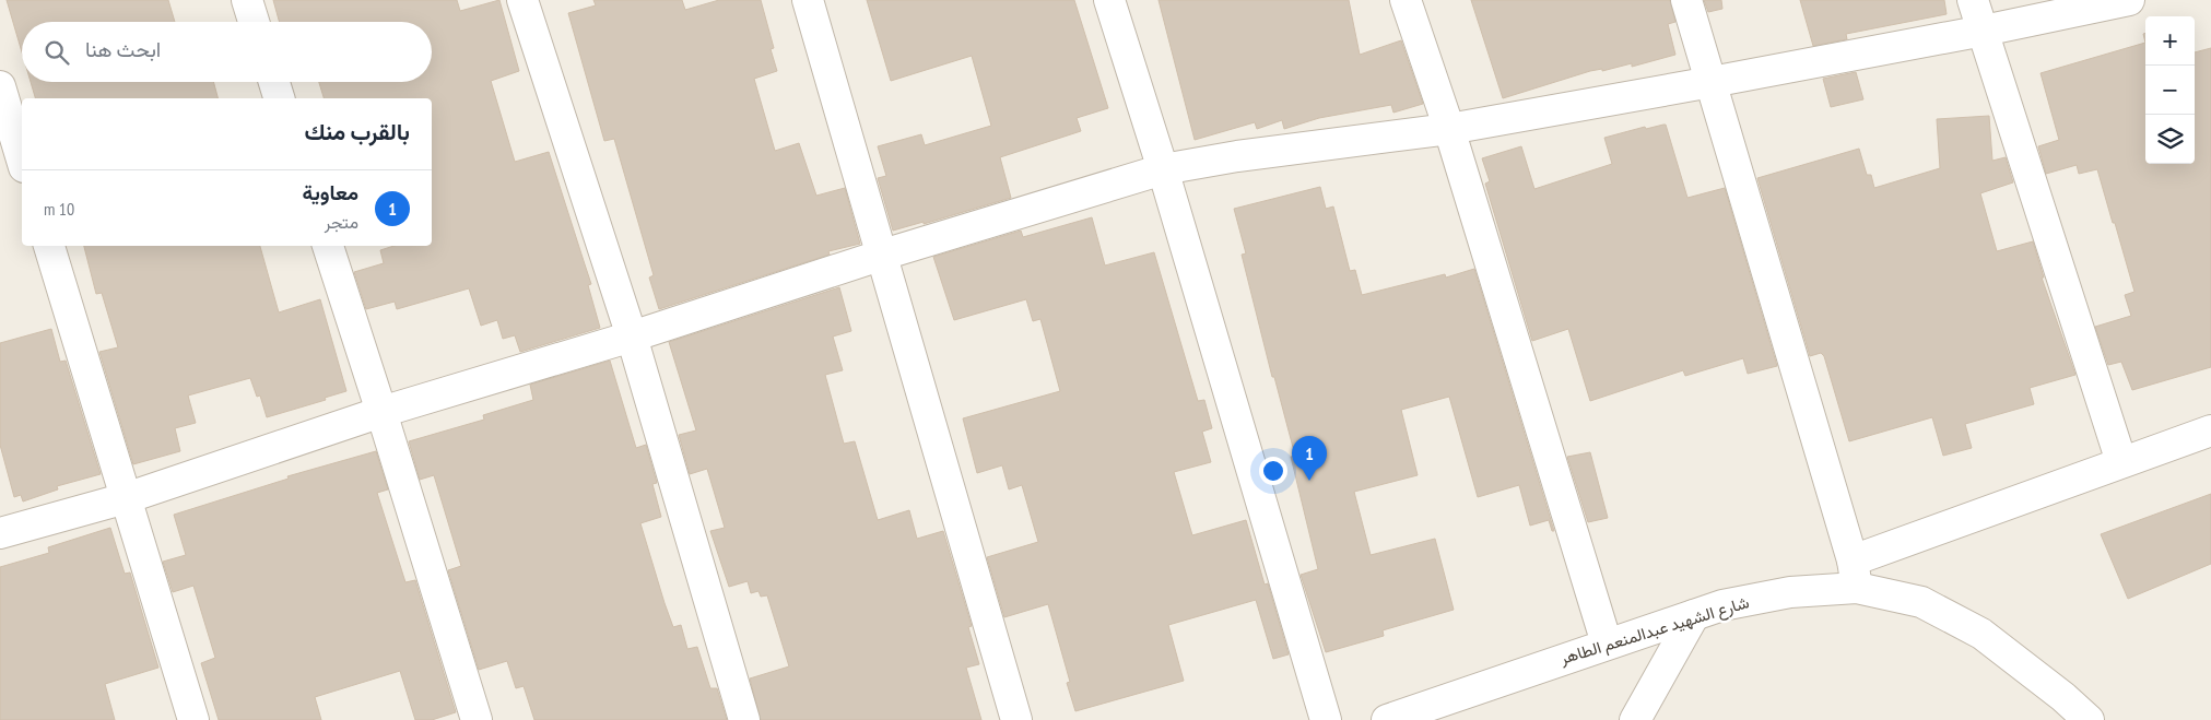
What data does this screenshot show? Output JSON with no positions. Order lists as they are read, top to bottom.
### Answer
{
  "streets": {
    "street": ["شارع الشهيد عبدالمنعم الطاهر"]
  },
  "page": {
    "map_buttons": ["+", "−"],
    "search": "ابحث هنا",
    "heading": "بالقرب منك",
    "list": [
      {
        "mark": "1",
        "name": "معاوية",
        "note": "متجر",
        "value": "10 m"
      }
    ],
    "pins": "1"
  }
}
